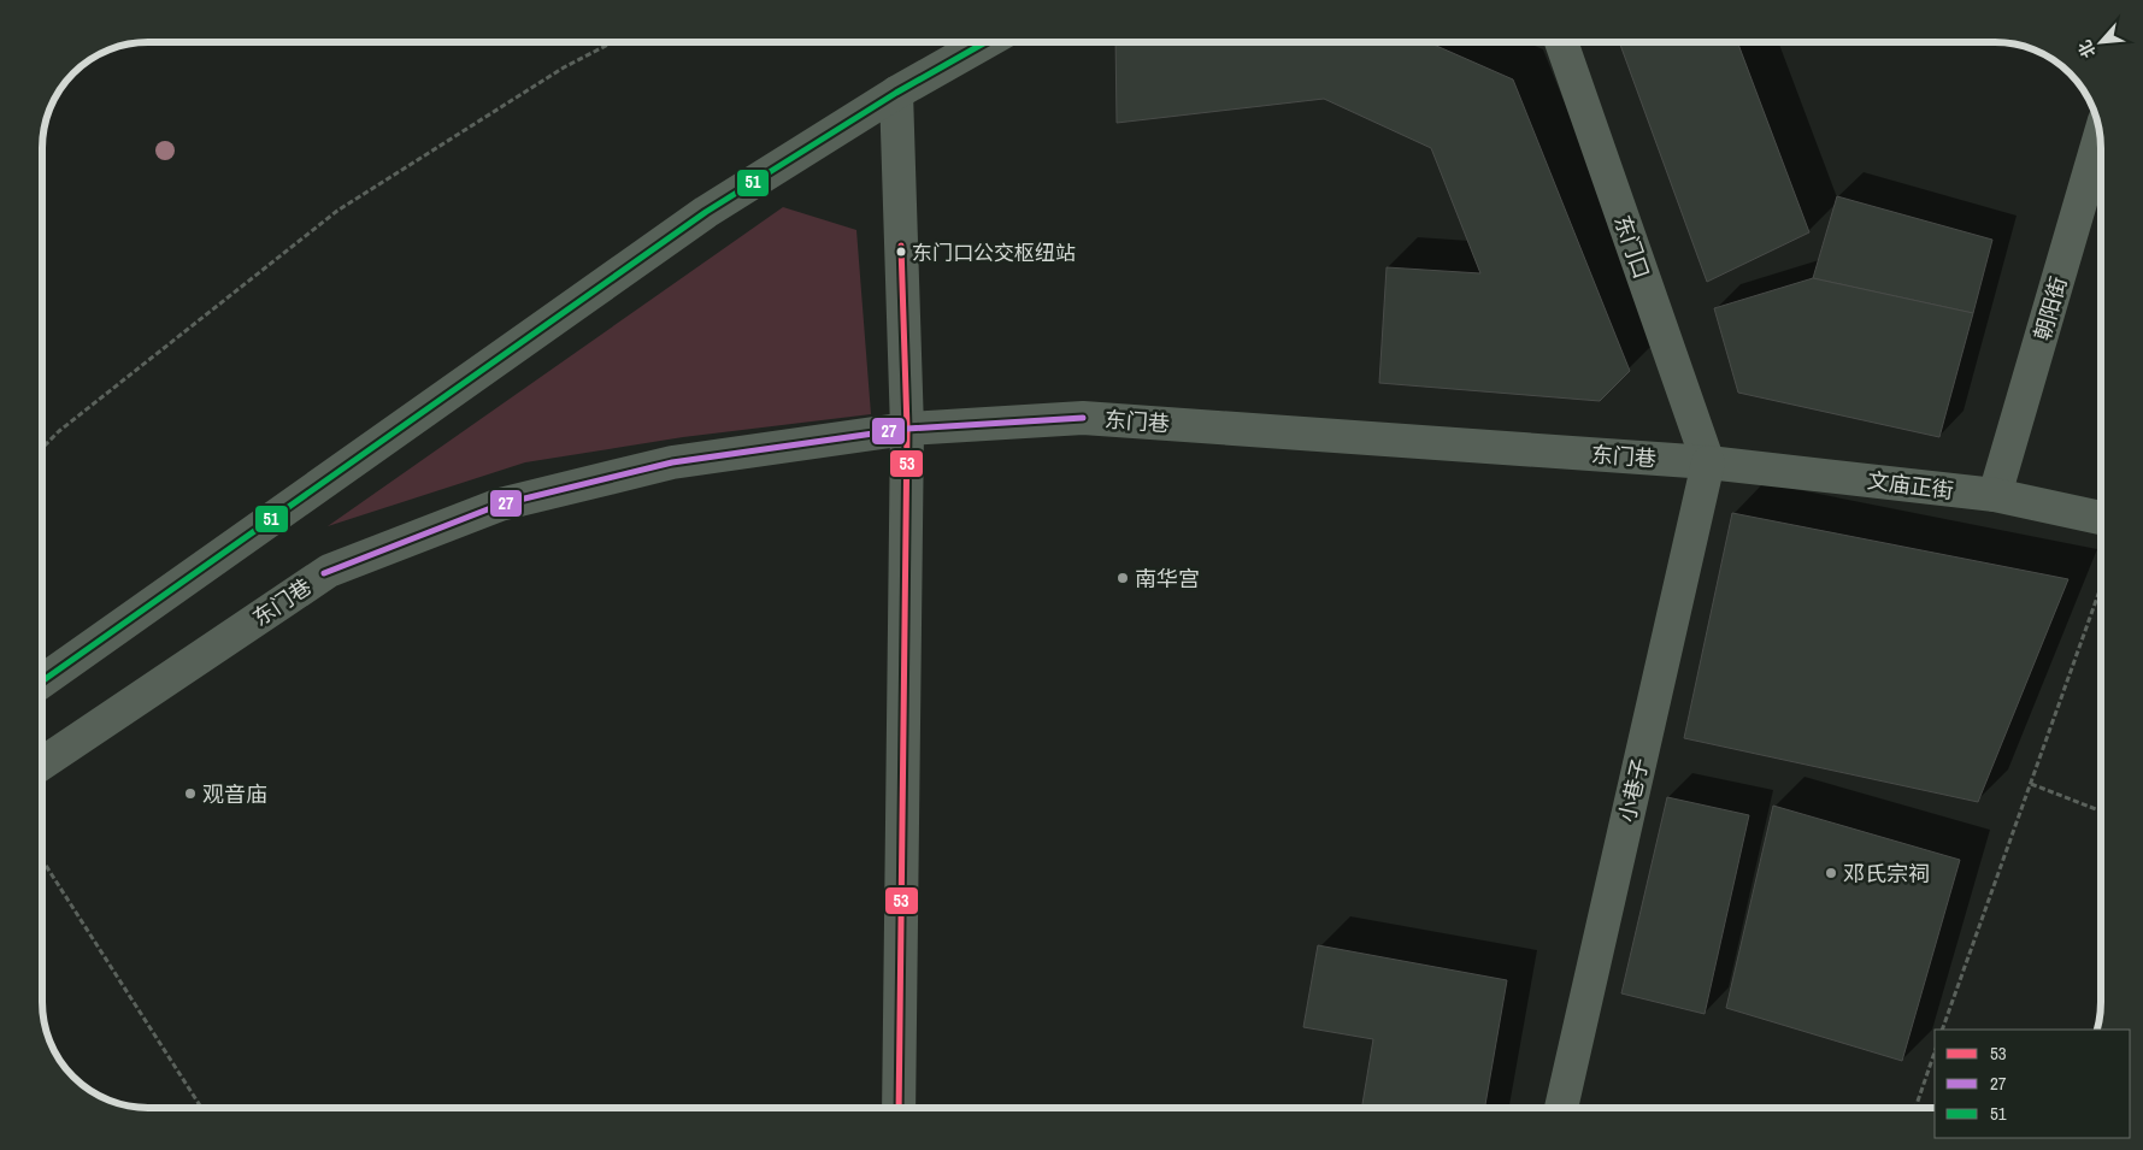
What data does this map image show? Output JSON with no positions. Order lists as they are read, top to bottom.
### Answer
{
  "streets": {
    "street": [
      "东门口",
      "朝阳街",
      "东门巷",
      "文庙正街",
      "小巷子"
    ]
  },
  "crossings": [
    ["东门口", "东门巷"],
    ["东门口", "文庙正街"],
    ["东门口", "小巷子"],
    ["朝阳街", "文庙正街"],
    ["东门巷", "文庙正街"],
    ["东门巷", "小巷子"],
    ["文庙正街", "小巷子"]
  ],
  "places": [
    "东门口公交枢纽站",
    "南华宫",
    "观音庙",
    "邓氏宗祠"
  ],
  "lines": ["transit line 51", "transit line 53", "transit line 27"],
  "legend": ["53", "27", "51"],
  "north": "bottom left"
}
